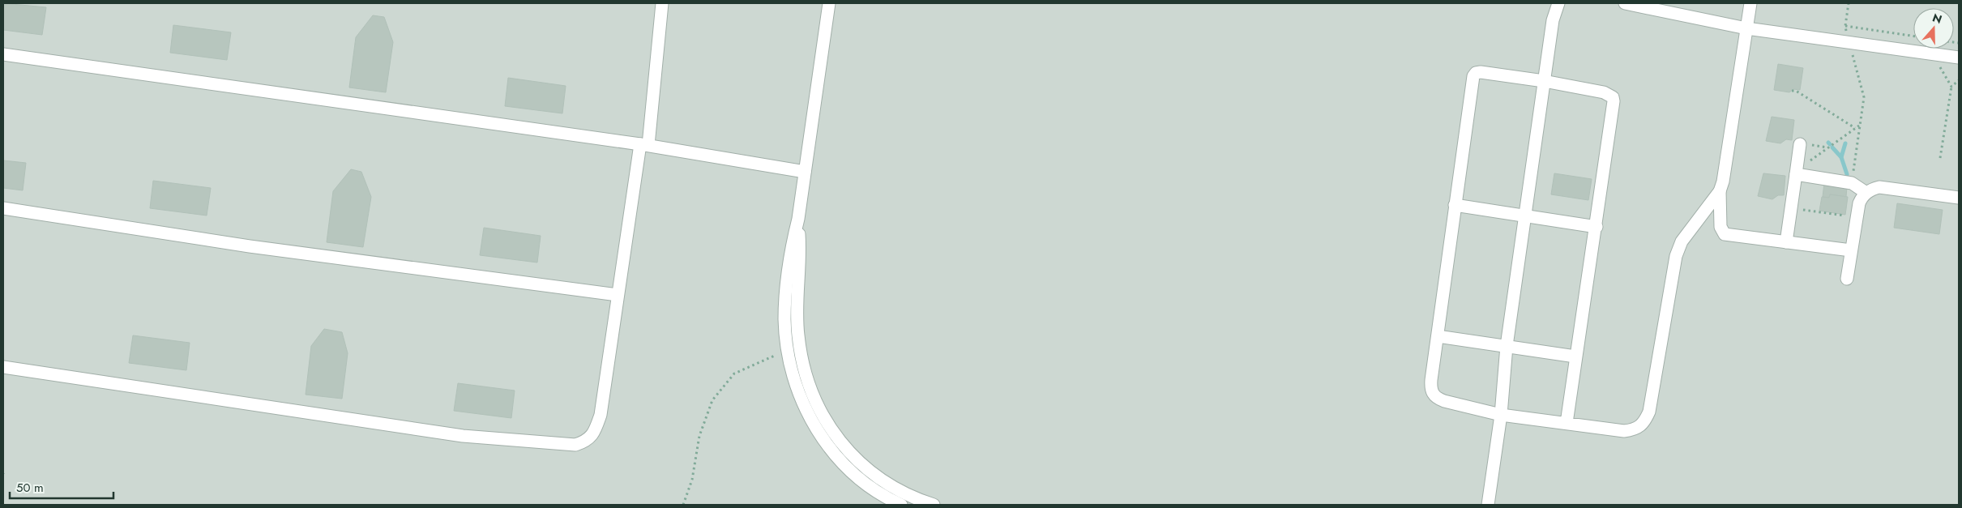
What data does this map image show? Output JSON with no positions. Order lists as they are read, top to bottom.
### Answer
{
  "scale_bar": "50 m",
  "north": "top"
}
